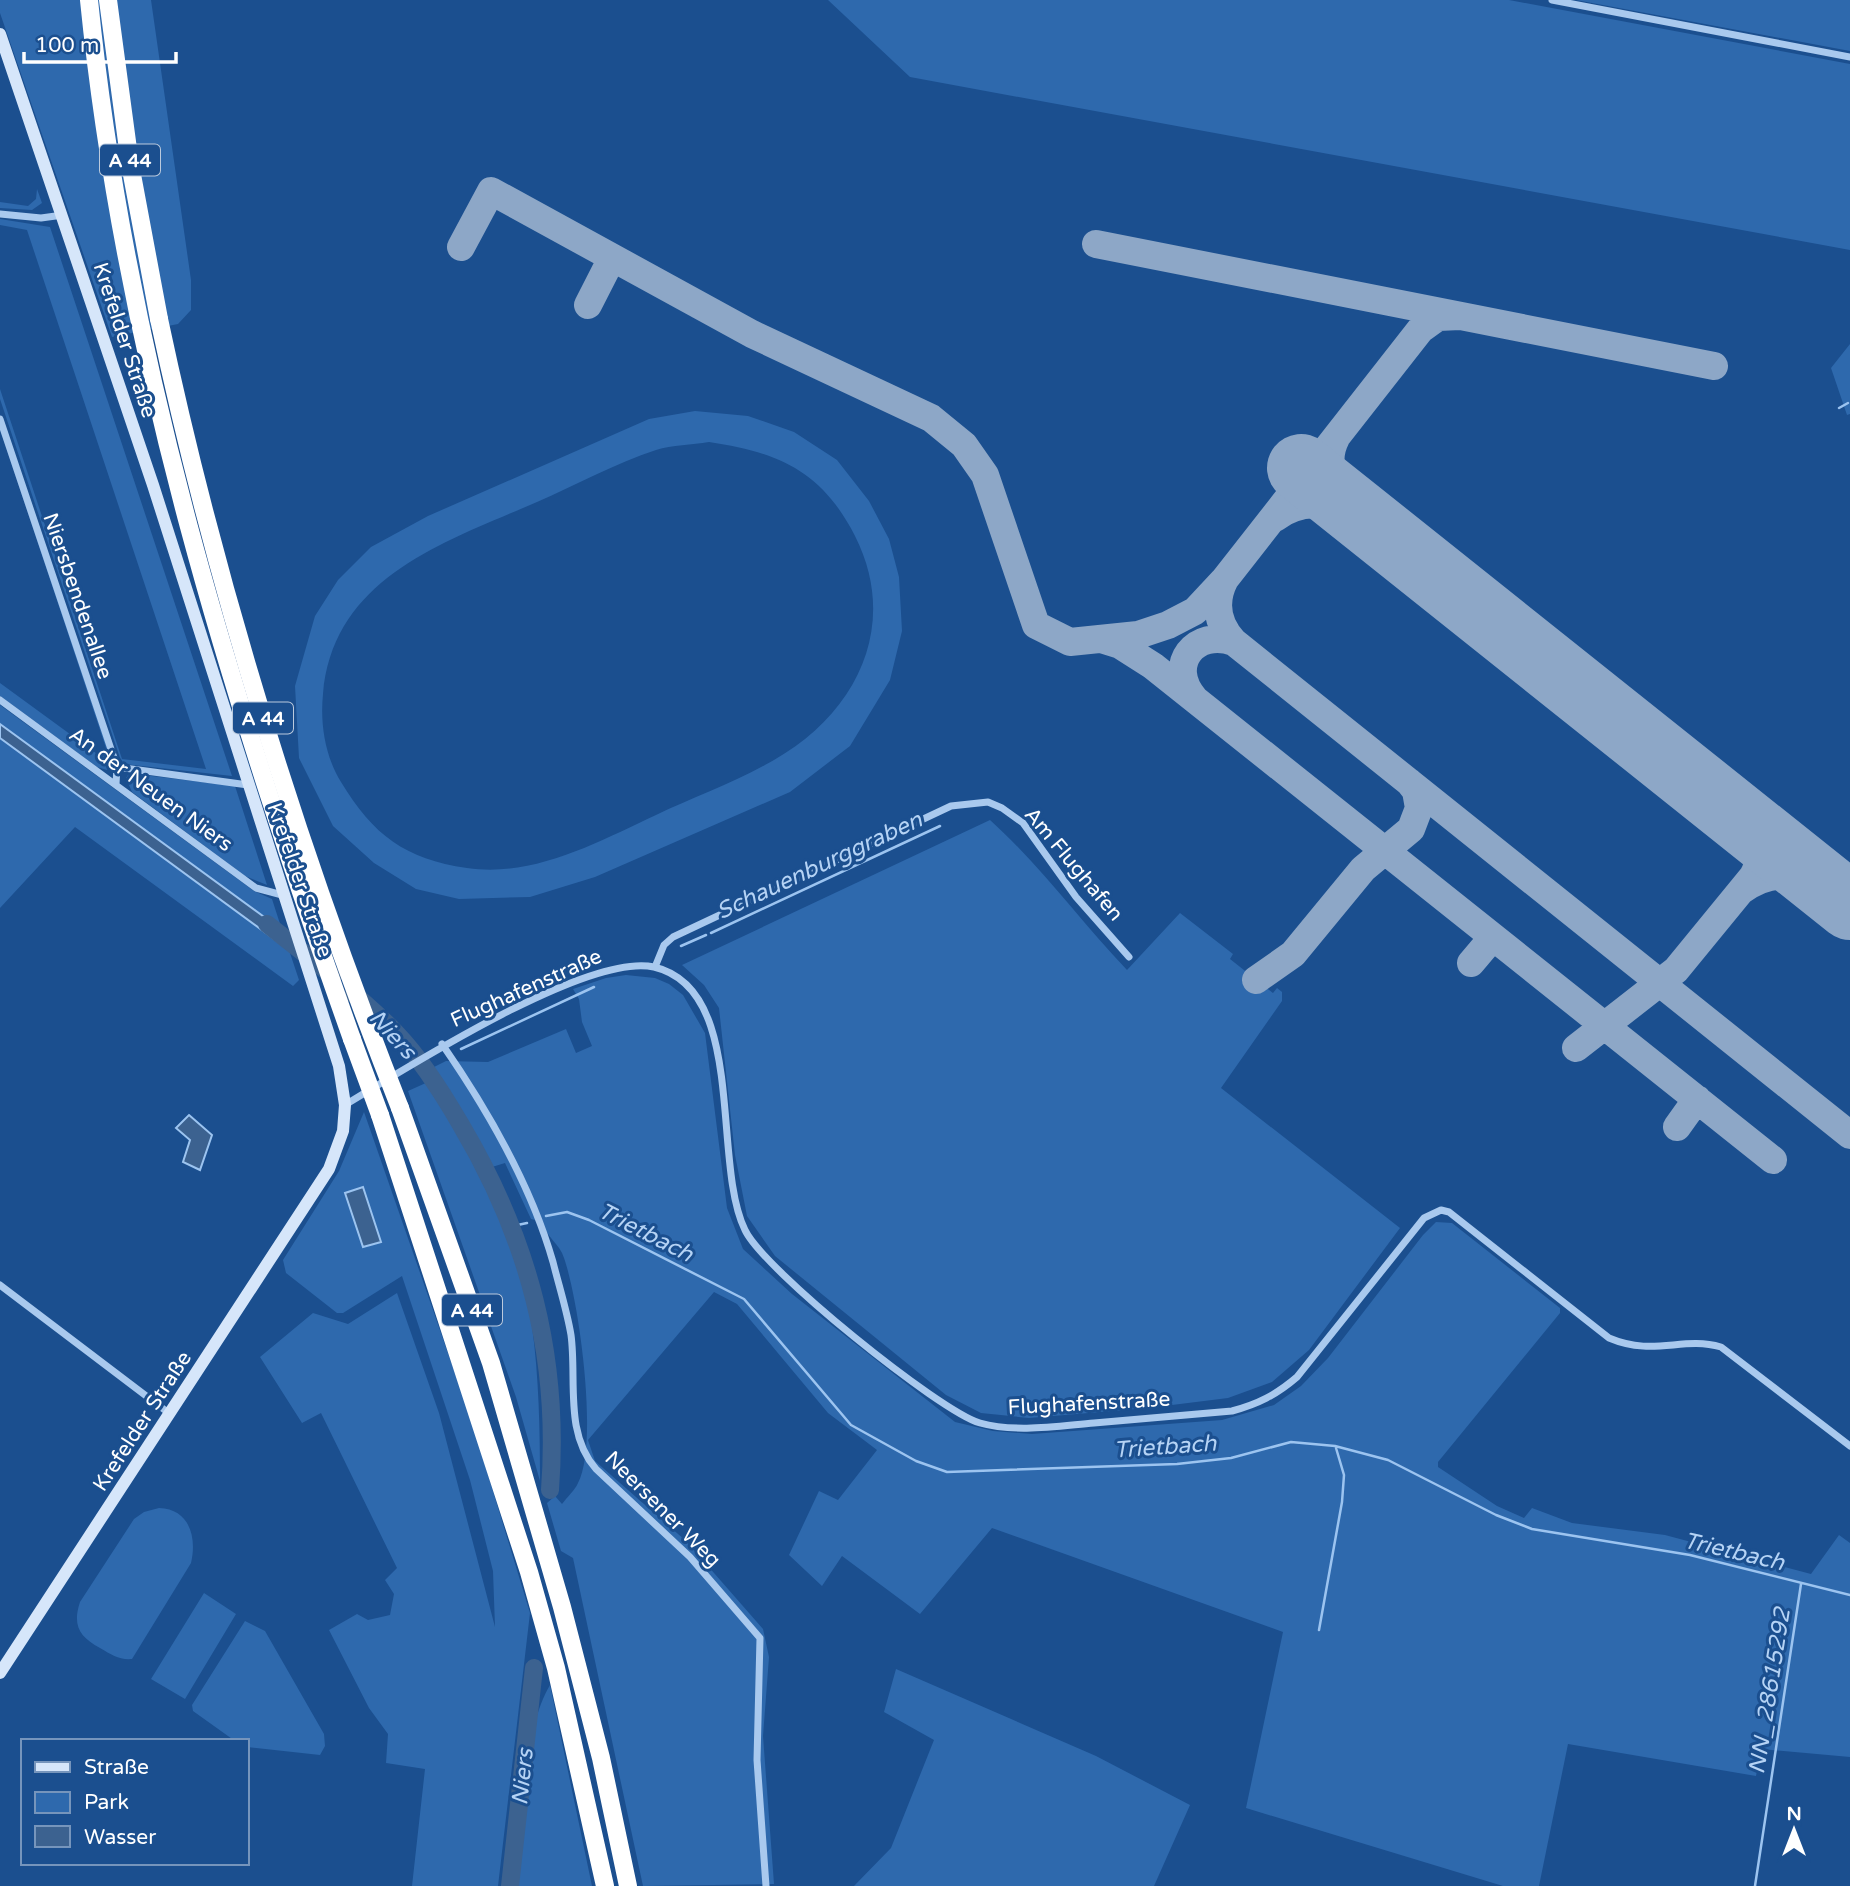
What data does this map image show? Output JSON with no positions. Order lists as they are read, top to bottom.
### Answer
{
  "streets": {
    "highway": ["A 44"],
    "street": [
      "Krefelder Straße",
      "Niersbendenallee",
      "An der Neuen Niers",
      "Am Flughafen",
      "Flughafenstraße",
      "Neersener Weg"
    ]
  },
  "crossings": [
    ["Krefelder Straße", "An der Neuen Niers"],
    ["Krefelder Straße", "Flughafenstraße"],
    ["Niersbendenallee", "An der Neuen Niers"],
    ["Am Flughafen", "Flughafenstraße"],
    ["Flughafenstraße", "Neersener Weg"]
  ],
  "water": [
    "Schauenburggraben",
    "Niers",
    "Trietbach",
    "NN_28615292"
  ],
  "legend": ["Straße", "Park", "Wasser"],
  "scale_bar": "100 m",
  "north": "top"
}
